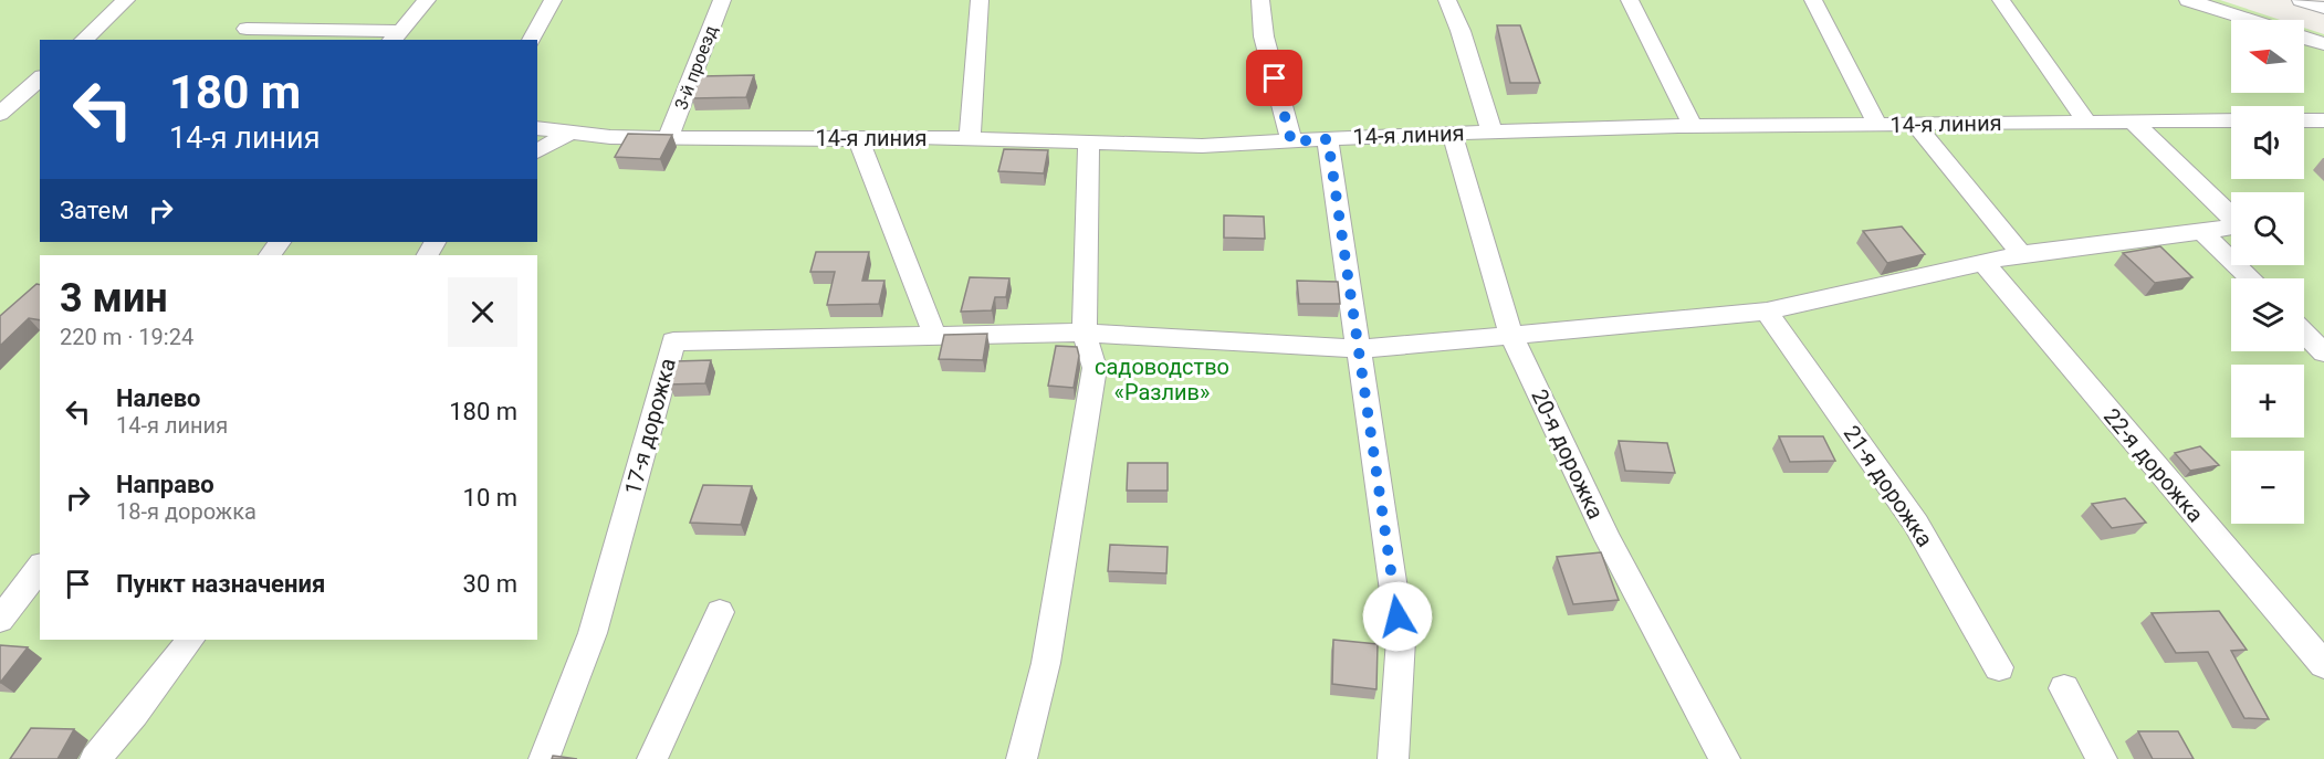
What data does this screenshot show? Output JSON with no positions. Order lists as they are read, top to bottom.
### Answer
{
  "streets": {
    "street": [
      "3-й проезд",
      "14-я линия",
      "17-я дорожка",
      "20-я дорожка",
      "22-я дорожка",
      "21-я дорожка"
    ]
  },
  "crossings": [
    ["3-й проезд", "14-я линия"],
    ["14-я линия", "17-я дорожка"],
    ["14-я линия", "20-я дорожка"],
    ["17-я дорожка", "20-я дорожка"],
    ["17-я дорожка", "22-я дорожка"],
    ["17-я дорожка", "21-я дорожка"]
  ],
  "parks": ["садоводство «Разлив»"],
  "north": "left",
  "page": {
    "map_buttons": ["+", "−"],
    "turn": ["180 m", "14-я линия"],
    "then": "Затем",
    "heading": ["3 мин", "220 m · 19:24"],
    "list": [
      {
        "name": "Налево",
        "note": "14-я линия",
        "value": "180 m"
      },
      {
        "name": "Направо",
        "note": "18-я дорожка",
        "value": "10 m"
      },
      {
        "name": "Пункт назначения",
        "value": "30 m"
      }
    ]
  }
}
